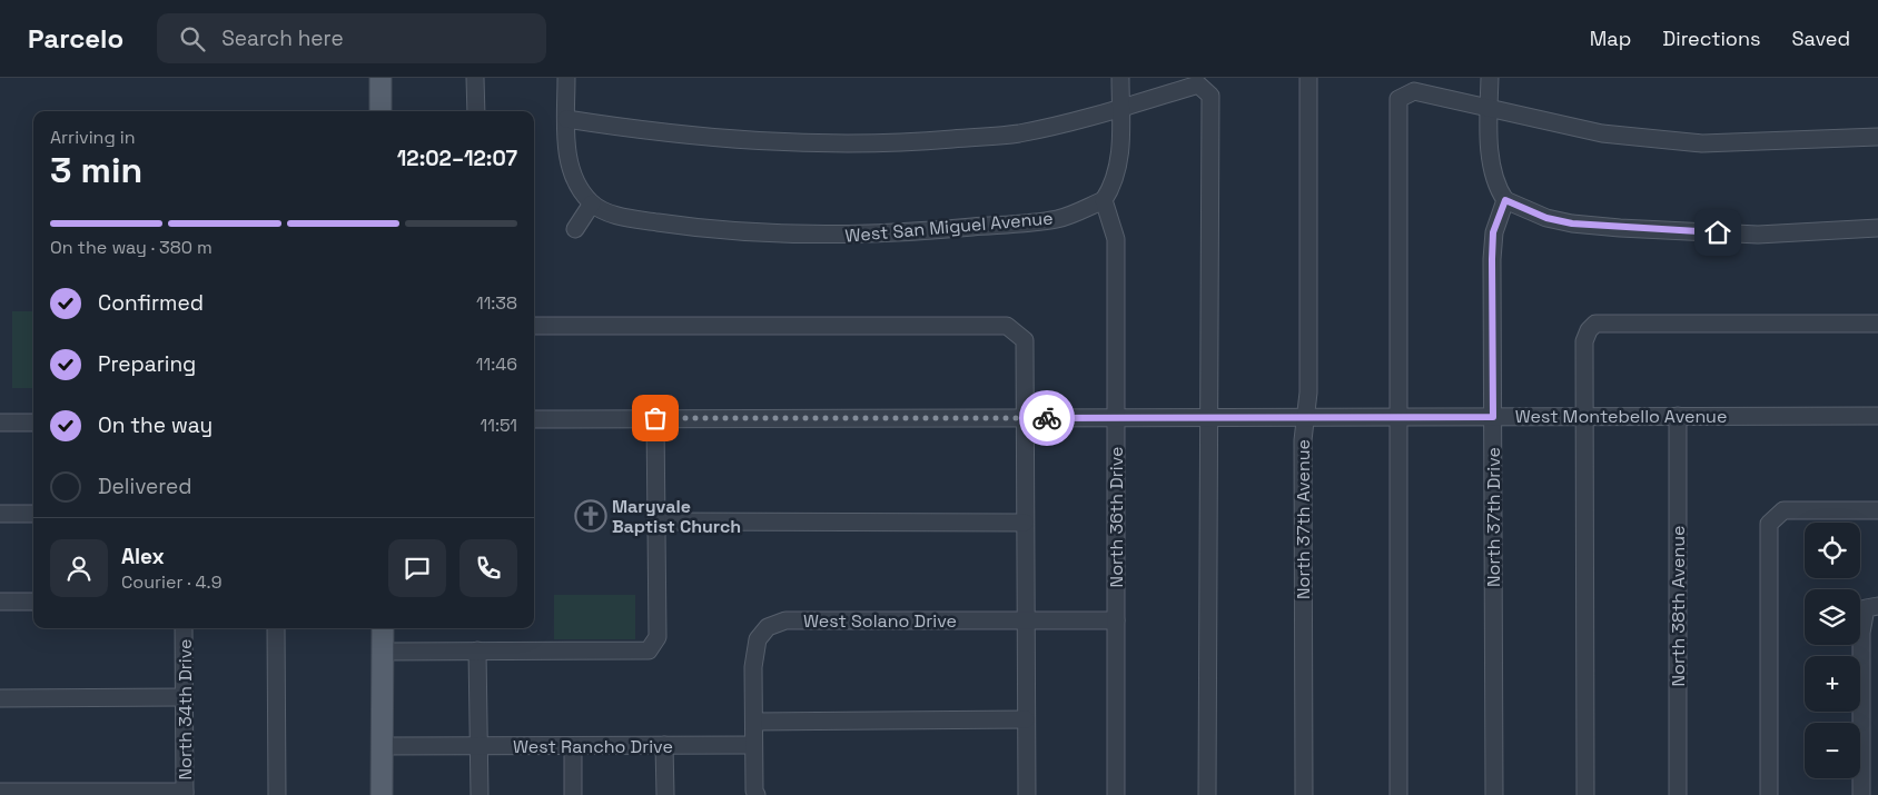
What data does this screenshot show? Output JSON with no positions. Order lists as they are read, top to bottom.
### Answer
{
  "streets": {
    "street": [
      "West San Miguel Avenue",
      "West Montebello Avenue",
      "North 36th Drive",
      "North 37th Drive",
      "North 37th Avenue",
      "North 38th Avenue",
      "West Solano Drive",
      "North 34th Drive",
      "West Rancho Drive"
    ]
  },
  "crossings": [
    ["West San Miguel Avenue", "North 36th Drive"],
    ["West Montebello Avenue", "North 36th Drive"],
    ["West Montebello Avenue", "North 37th Drive"],
    ["West Montebello Avenue", "North 37th Avenue"],
    ["West Montebello Avenue", "North 38th Avenue"],
    ["North 36th Drive", "West Solano Drive"],
    ["West Solano Drive", "West Rancho Drive"]
  ],
  "places": {
    "church": ["Maryvale Baptist Church"]
  },
  "page": {
    "header": "Parcelo",
    "search": "Search here",
    "nav": ["Map", "Directions", "Saved"],
    "heading": ["3 min", "Arriving in", "12:02–12:07"],
    "panel": ["Alex", "Courier · 4.9"],
    "bar": "On the way · 380 m",
    "list": [
      ["Confirmed", "11:38"],
      ["Preparing", "11:46"],
      ["On the way", "11:51"],
      "Delivered"
    ],
    "map_buttons": ["+", "−"]
  }
}
